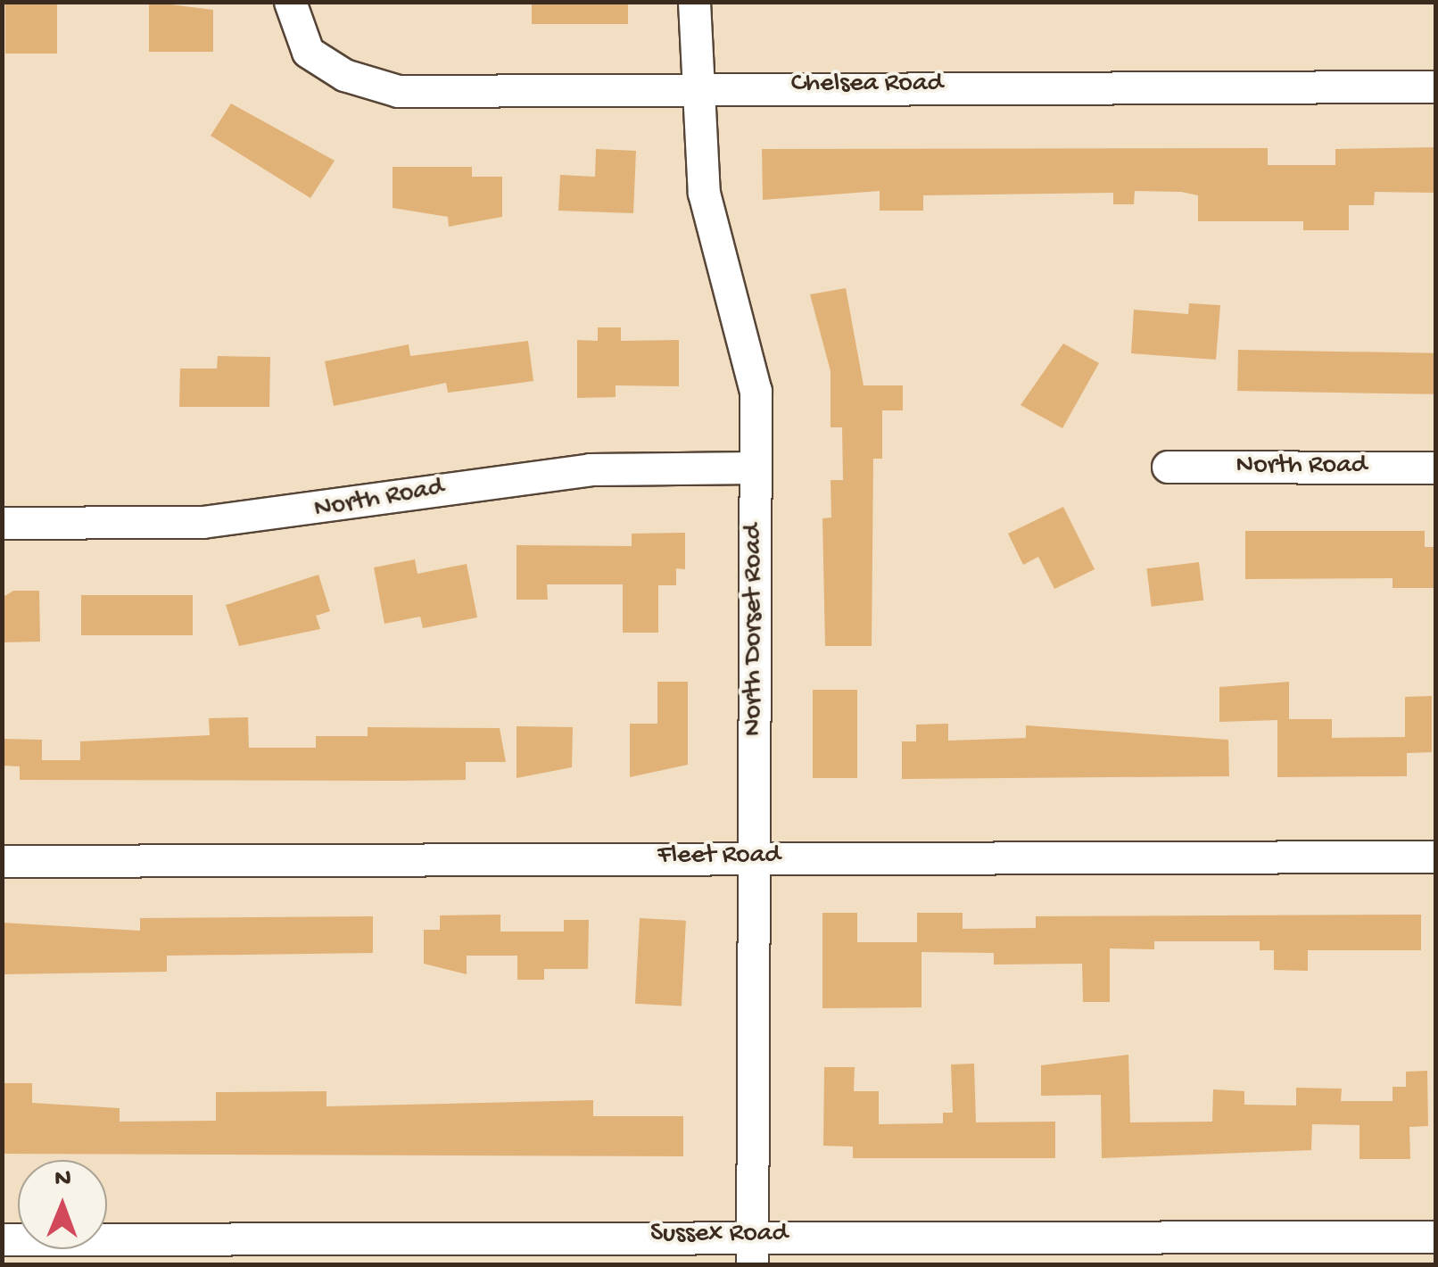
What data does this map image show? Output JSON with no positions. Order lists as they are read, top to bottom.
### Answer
{
  "streets": {
    "street": [
      "Chelsea Road",
      "North Road",
      "North Dorset Road",
      "Fleet Road",
      "Sussex Road"
    ]
  },
  "crossings": [
    ["Chelsea Road", "North Dorset Road"],
    ["North Road", "North Dorset Road"],
    ["North Dorset Road", "Fleet Road"],
    ["North Dorset Road", "Sussex Road"]
  ],
  "north": "top"
}
